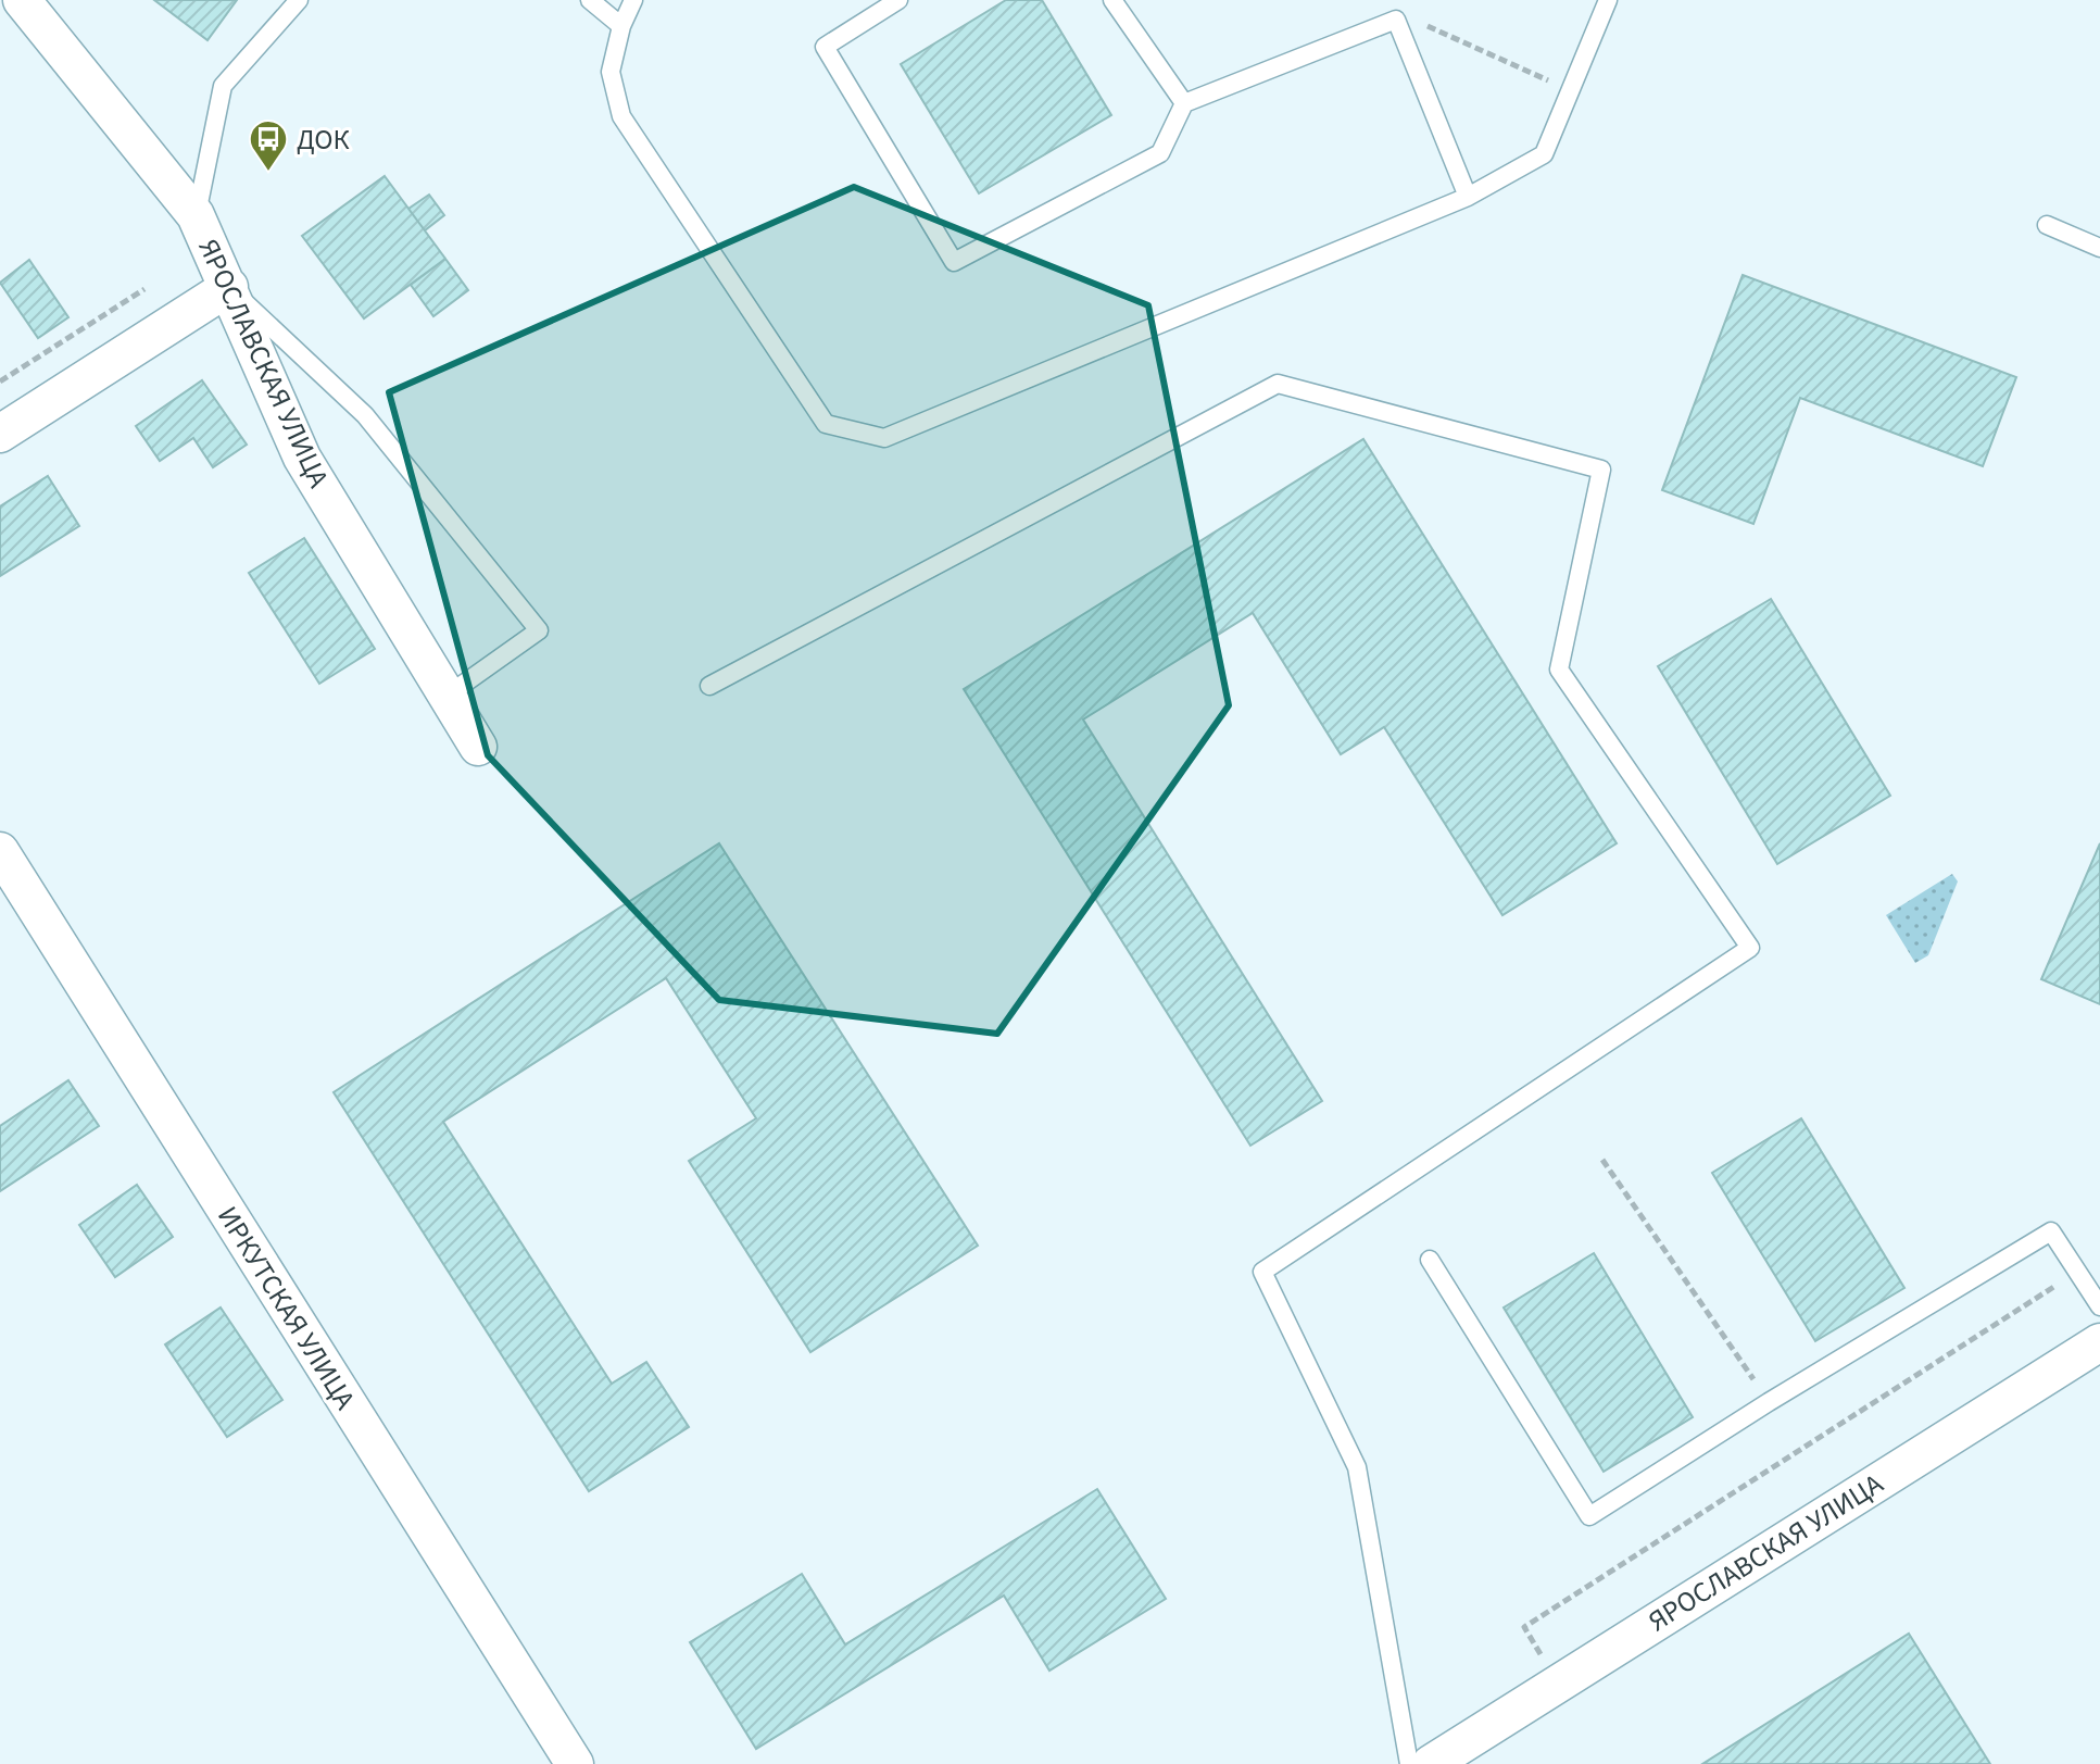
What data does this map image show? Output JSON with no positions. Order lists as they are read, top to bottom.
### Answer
{
  "streets": {
    "street": ["ЯРОСЛАВСКАЯ УЛИЦА", "ИРКУТСКАЯ УЛИЦА"]
  },
  "places": {
    "bus stop": ["ДОК"]
  }
}
